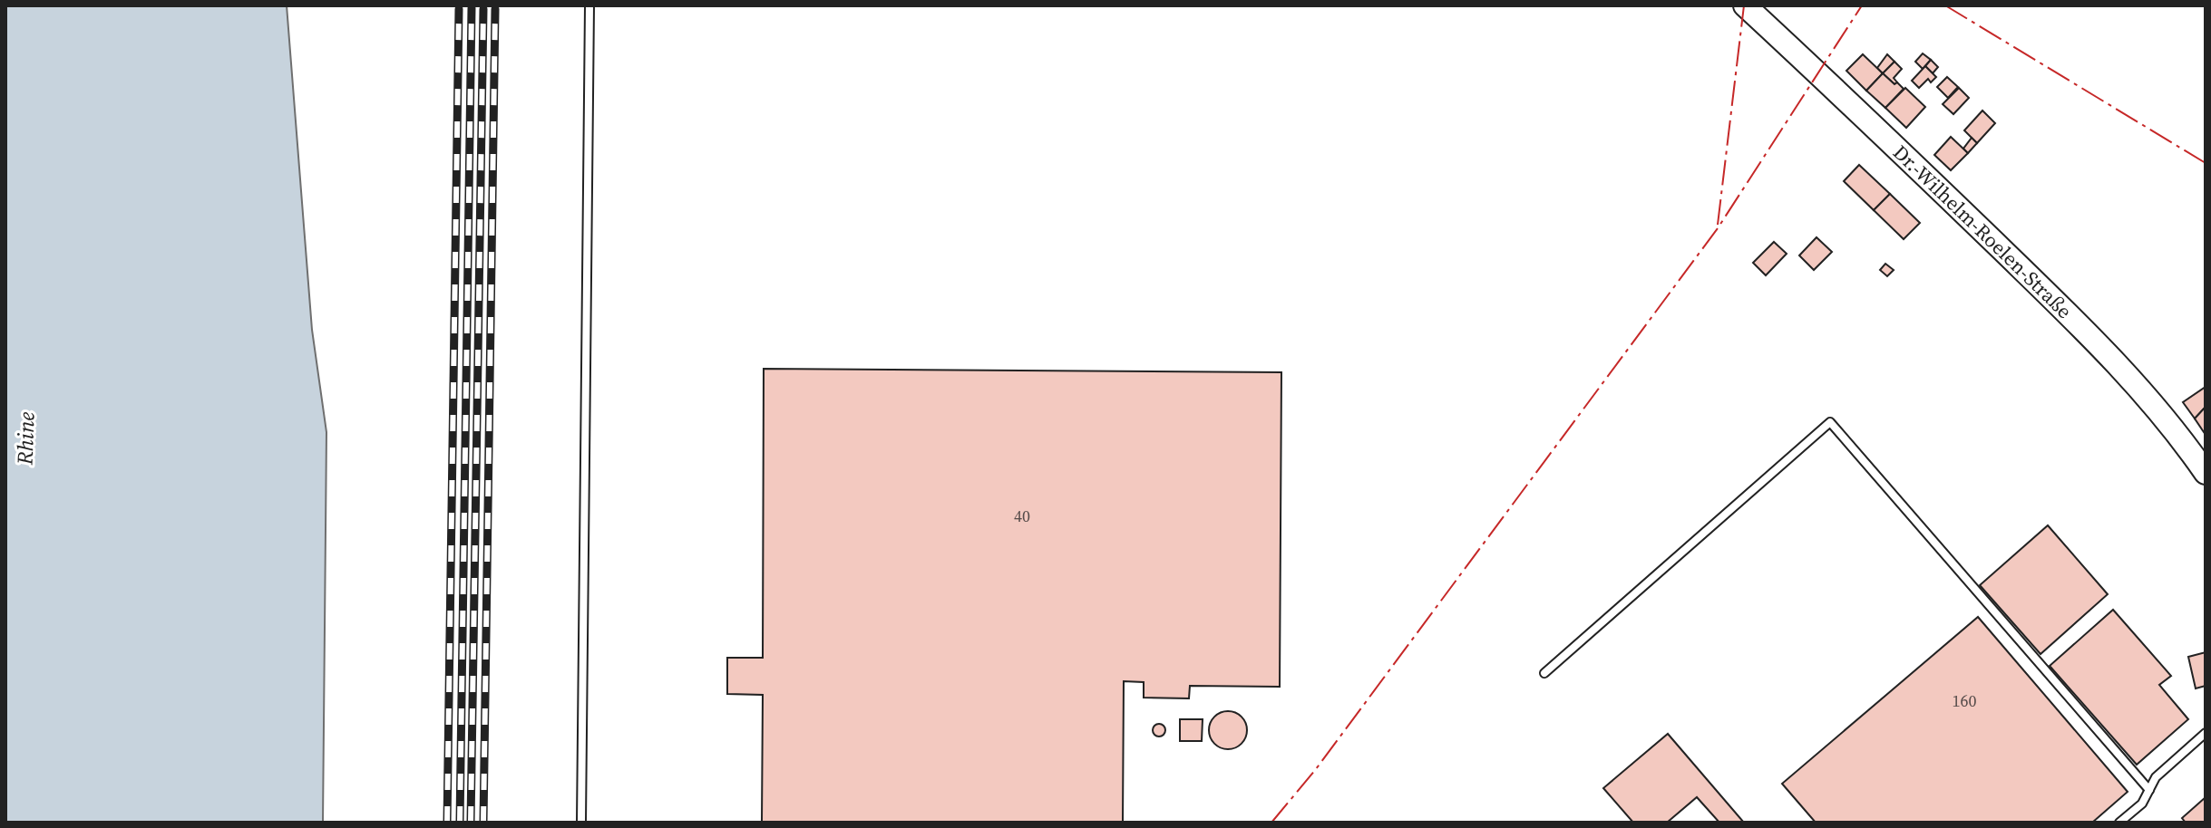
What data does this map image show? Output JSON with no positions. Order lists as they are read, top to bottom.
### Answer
{
  "streets": {
    "main road": ["Dr.-Wilhelm-Roelen-Straße"]
  },
  "water": ["Rhine"],
  "house_numbers": ["40", "160"]
}
